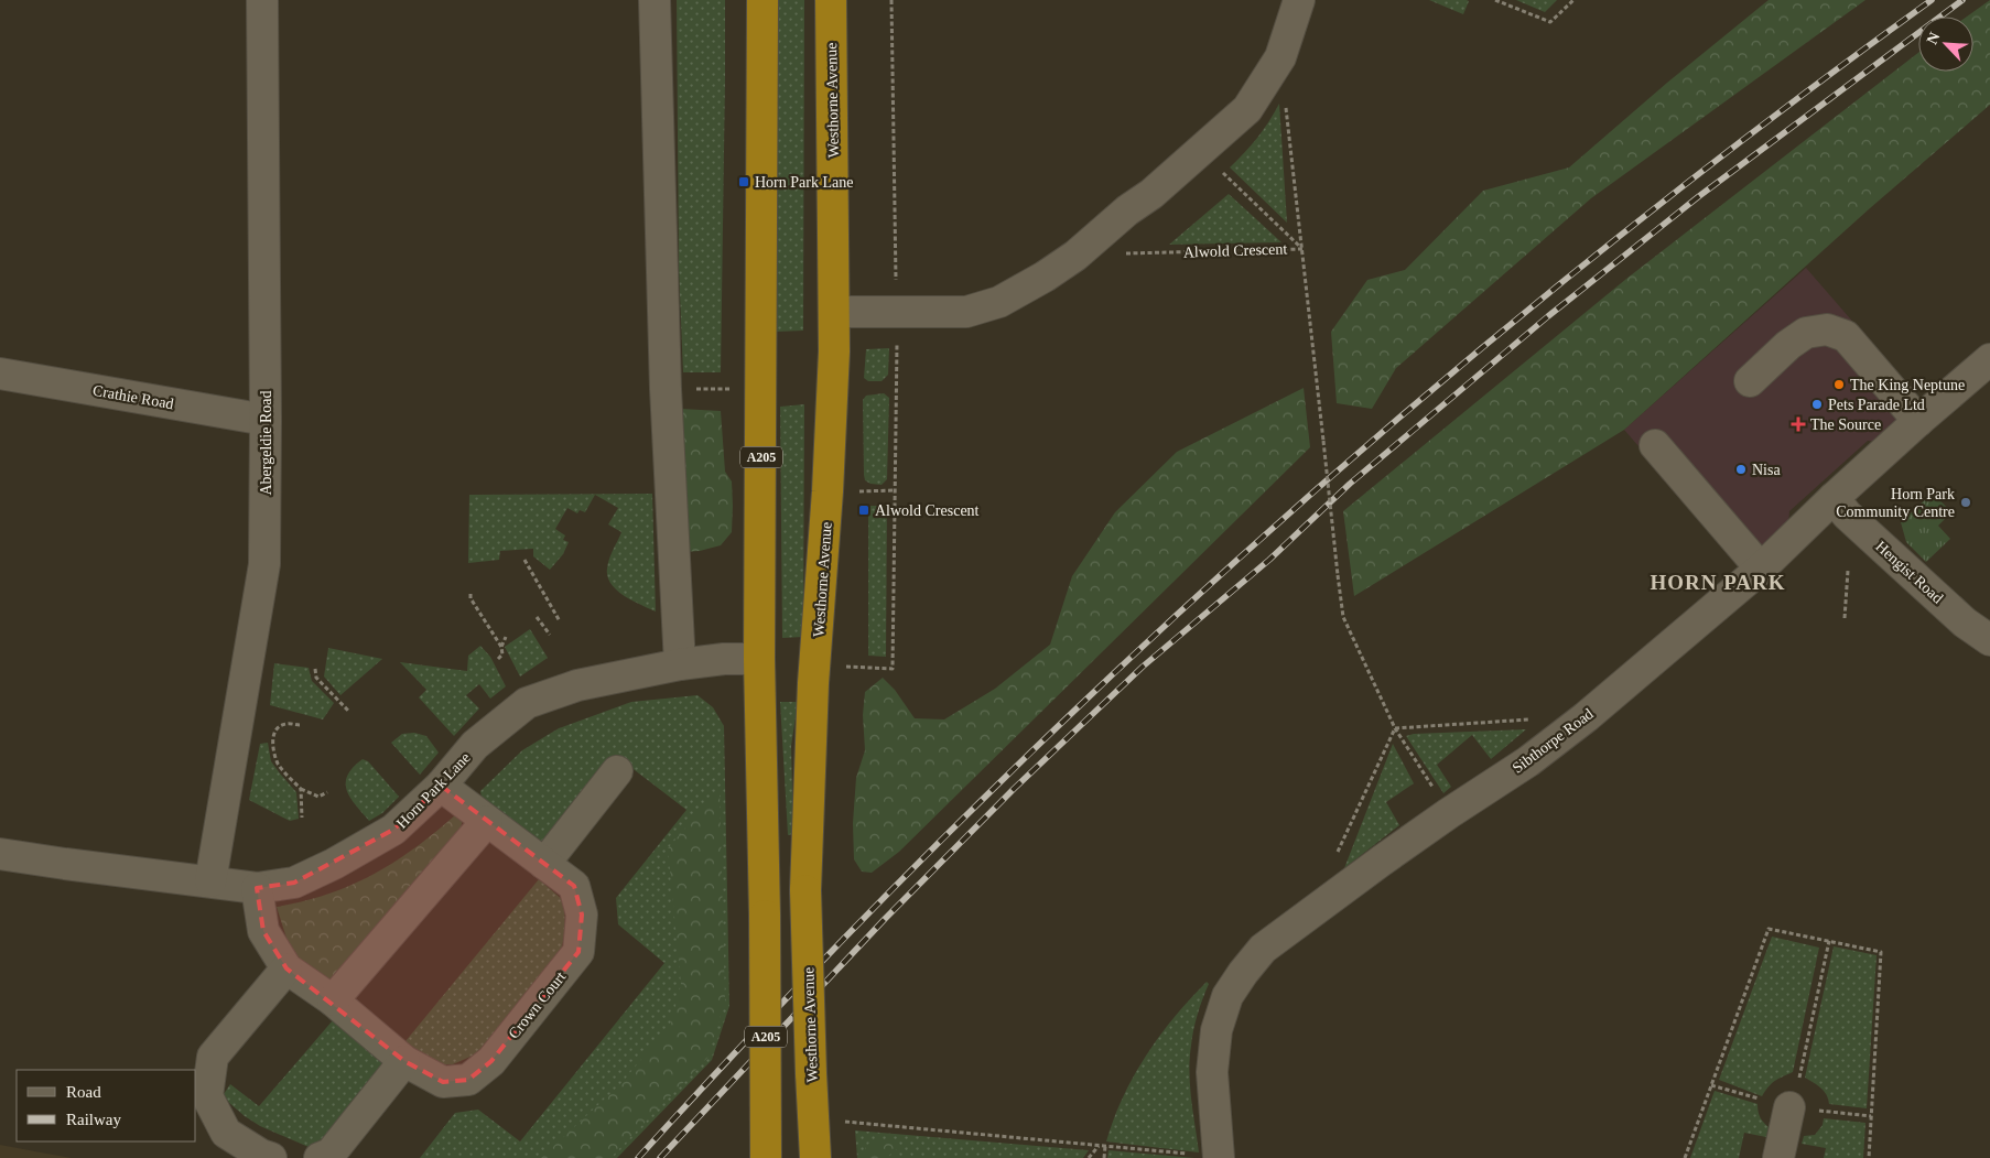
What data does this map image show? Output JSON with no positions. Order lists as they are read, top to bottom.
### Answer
{
  "streets": {
    "highway": ["Westhorne Avenue", "A205"],
    "street": [
      "Crathie Road",
      "Abergeldie Road",
      "Hengist Road",
      "Sibthorpe Road",
      "Horn Park Lane",
      "Crown Court"
    ],
    "path": ["Alwold Crescent"]
  },
  "crossings": [
    ["Crathie Road", "Abergeldie Road"],
    ["Abergeldie Road", "Horn Park Lane"],
    ["A205", "Horn Park Lane"],
    ["Hengist Road", "Sibthorpe Road"],
    ["Horn Park Lane", "Crown Court"]
  ],
  "districts": ["HORN PARK"],
  "places": {
    "transit": ["Horn Park Lane", "Alwold Crescent"],
    "other": [
      "The King Neptune",
      "Pets Parade Ltd",
      "Nisa",
      "Horn Park Community Centre"
    ],
    "health": ["The Source"]
  },
  "legend": ["Road", "Railway"],
  "north": "top left"
}
